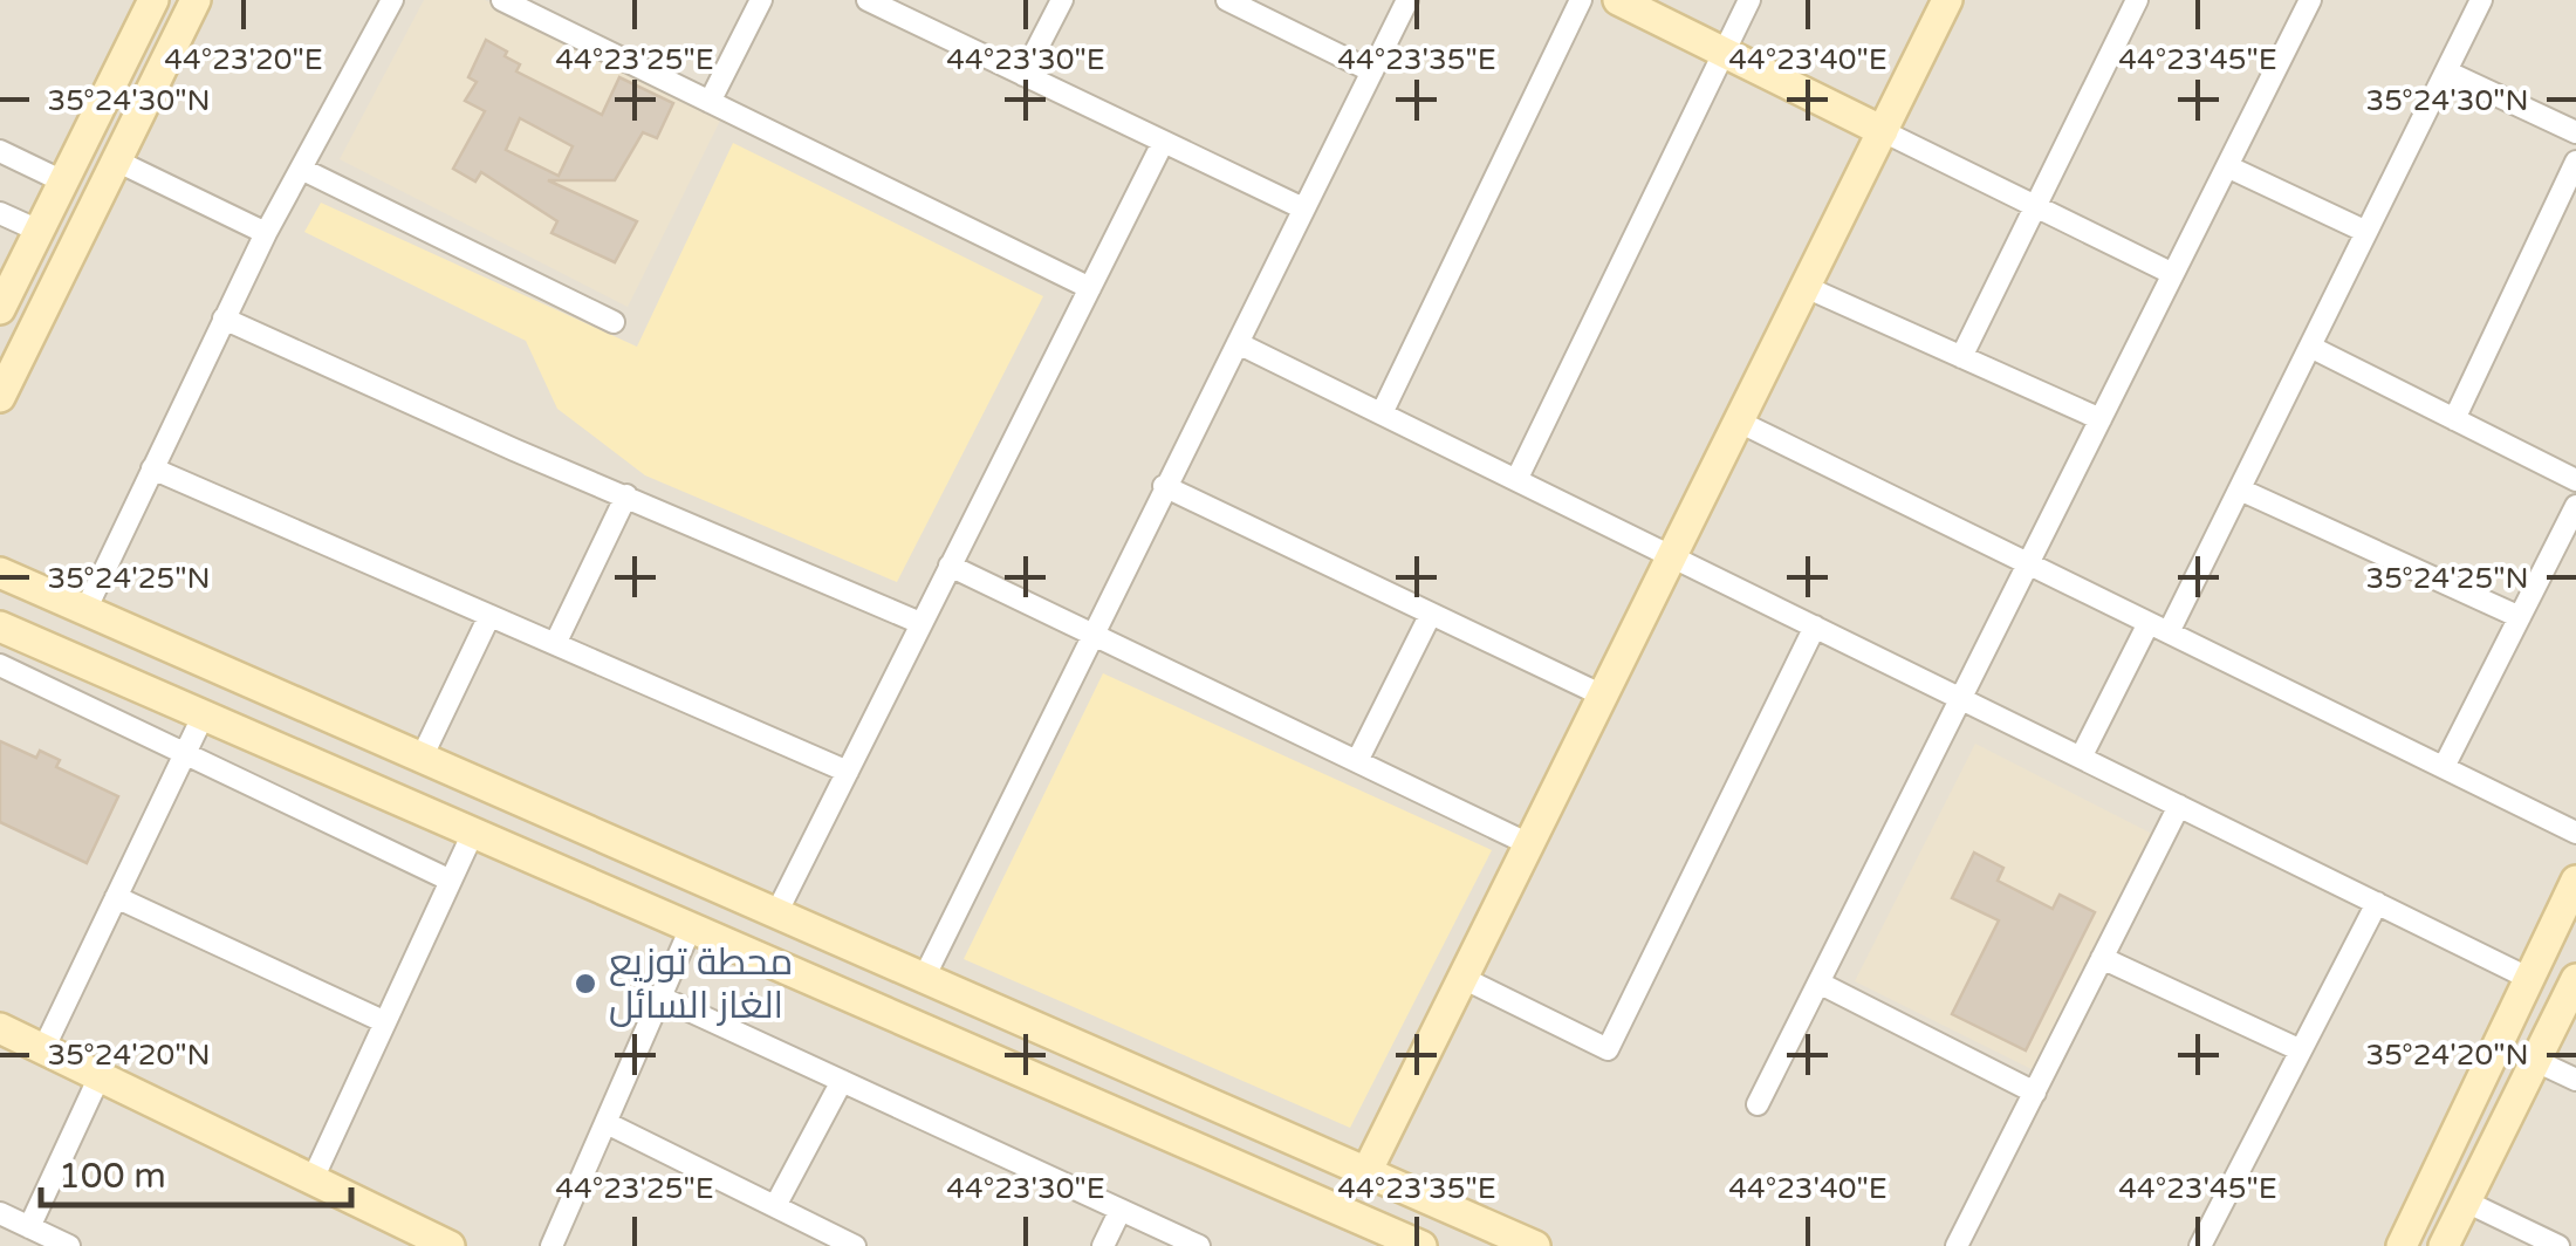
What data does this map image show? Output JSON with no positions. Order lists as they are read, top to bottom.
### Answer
{
  "places": ["محطة توزيع الغاز السائل"],
  "scale_bar": "100 m",
  "coordinates": [
    "44°23'20\"E",
    "44°23'25\"E",
    "44°23'30\"E",
    "44°23'35\"E",
    "44°23'40\"E",
    "44°23'45\"E",
    "35°24'30\"N",
    "35°24'25\"N",
    "35°24'20\"N"
  ]
}
